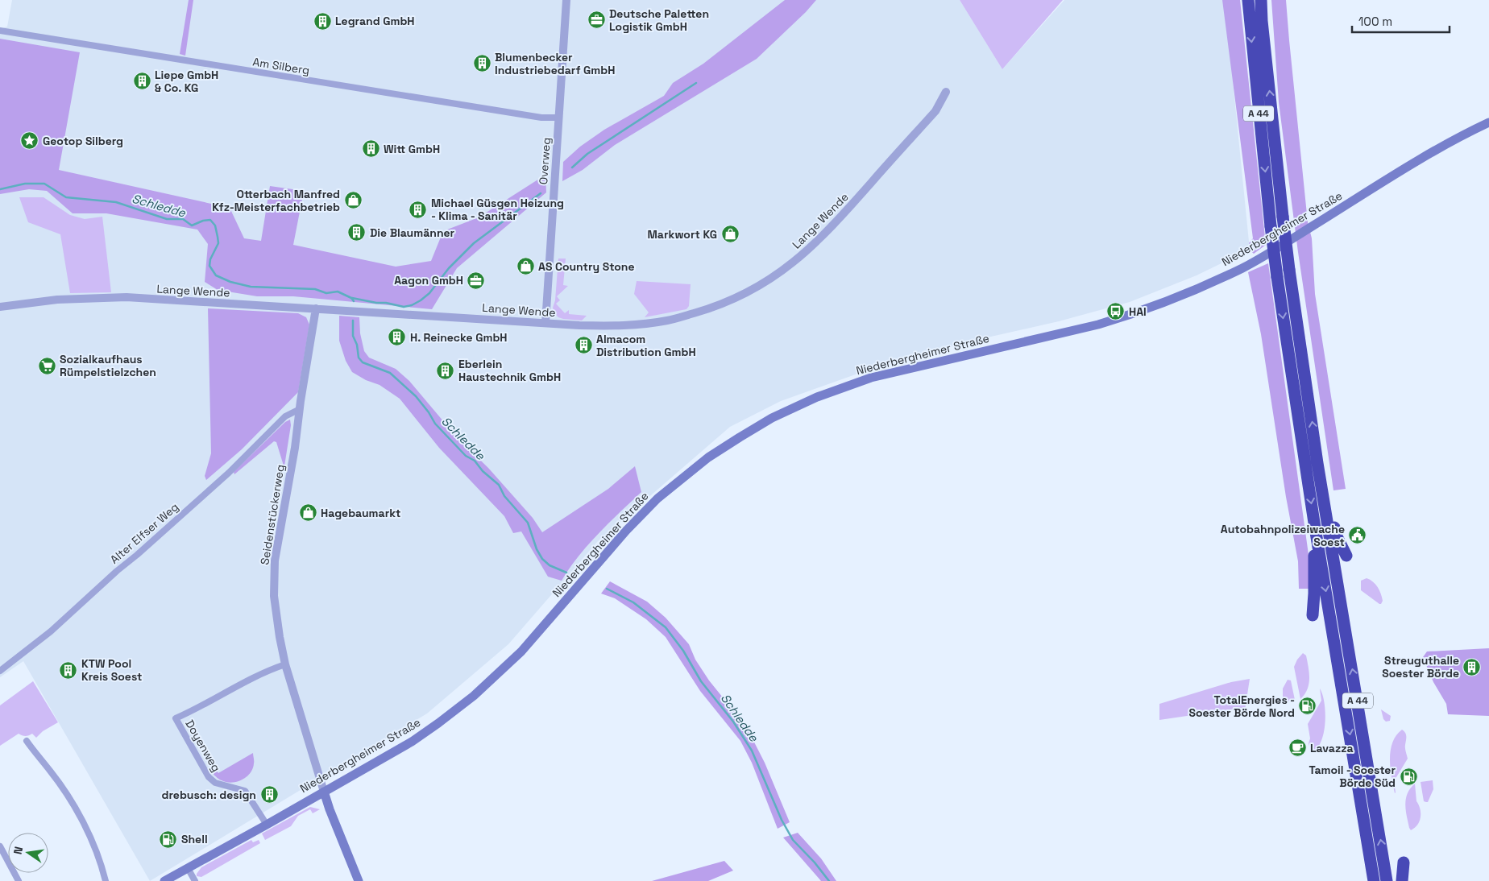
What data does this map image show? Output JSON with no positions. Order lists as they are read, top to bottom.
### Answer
{
  "streets": {
    "highway": ["A 44"],
    "main road": ["Niederbergheimer Straße"],
    "street": [
      "Am Silberg",
      "Overweg",
      "Lange Wende",
      "Seidenstückerweg",
      "Alter Elfser Weg",
      "Doyenweg"
    ]
  },
  "crossings": [
    ["Am Silberg", "Overweg"],
    ["Overweg", "Lange Wende"],
    ["Lange Wende", "Seidenstückerweg"],
    ["Niederbergheimer Straße", "Seidenstückerweg"],
    ["Niederbergheimer Straße", "Doyenweg"],
    ["Seidenstückerweg", "Alter Elfser Weg"],
    ["Seidenstückerweg", "Doyenweg"]
  ],
  "water": ["Schledde"],
  "places": {
    "office": ["Deutsche Paletten Logistik GmbH", "Aagon GmbH"],
    "building": [
      "Legrand GmbH",
      "Blumenbecker Industriebedarf GmbH",
      "Liepe GmbH & Co. KG",
      "Witt GmbH",
      "Michael Güsgen Heizung - Klima - Sanitär",
      "Die Blaumänner",
      "H. Reinecke GmbH",
      "Almacom Distribution GmbH",
      "Eberlein Haustechnik GmbH",
      "Streuguthalle Soester Börde",
      "KTW Pool Kreis Soest",
      "drebusch: design"
    ],
    "place": ["Geotop Silberg"],
    "shop": [
      "Otterbach Manfred Kfz-Meisterfachbetrieb",
      "Markwort KG",
      "AS Country Stone",
      "Hagebaumarkt"
    ],
    "bus stop": ["HAI"],
    "supermarket": ["Sozialkaufhaus Rümpelstielzchen"],
    "public building": ["Autobahnpolizeiwache Soest"],
    "fuel station": ["TotalEnergies - Soester Börde Nord", "Tamoil - Soester Börde Süd", "Shell"],
    "cafe": ["Lavazza"]
  },
  "scale_bar": "100 m",
  "north": "left"
}
